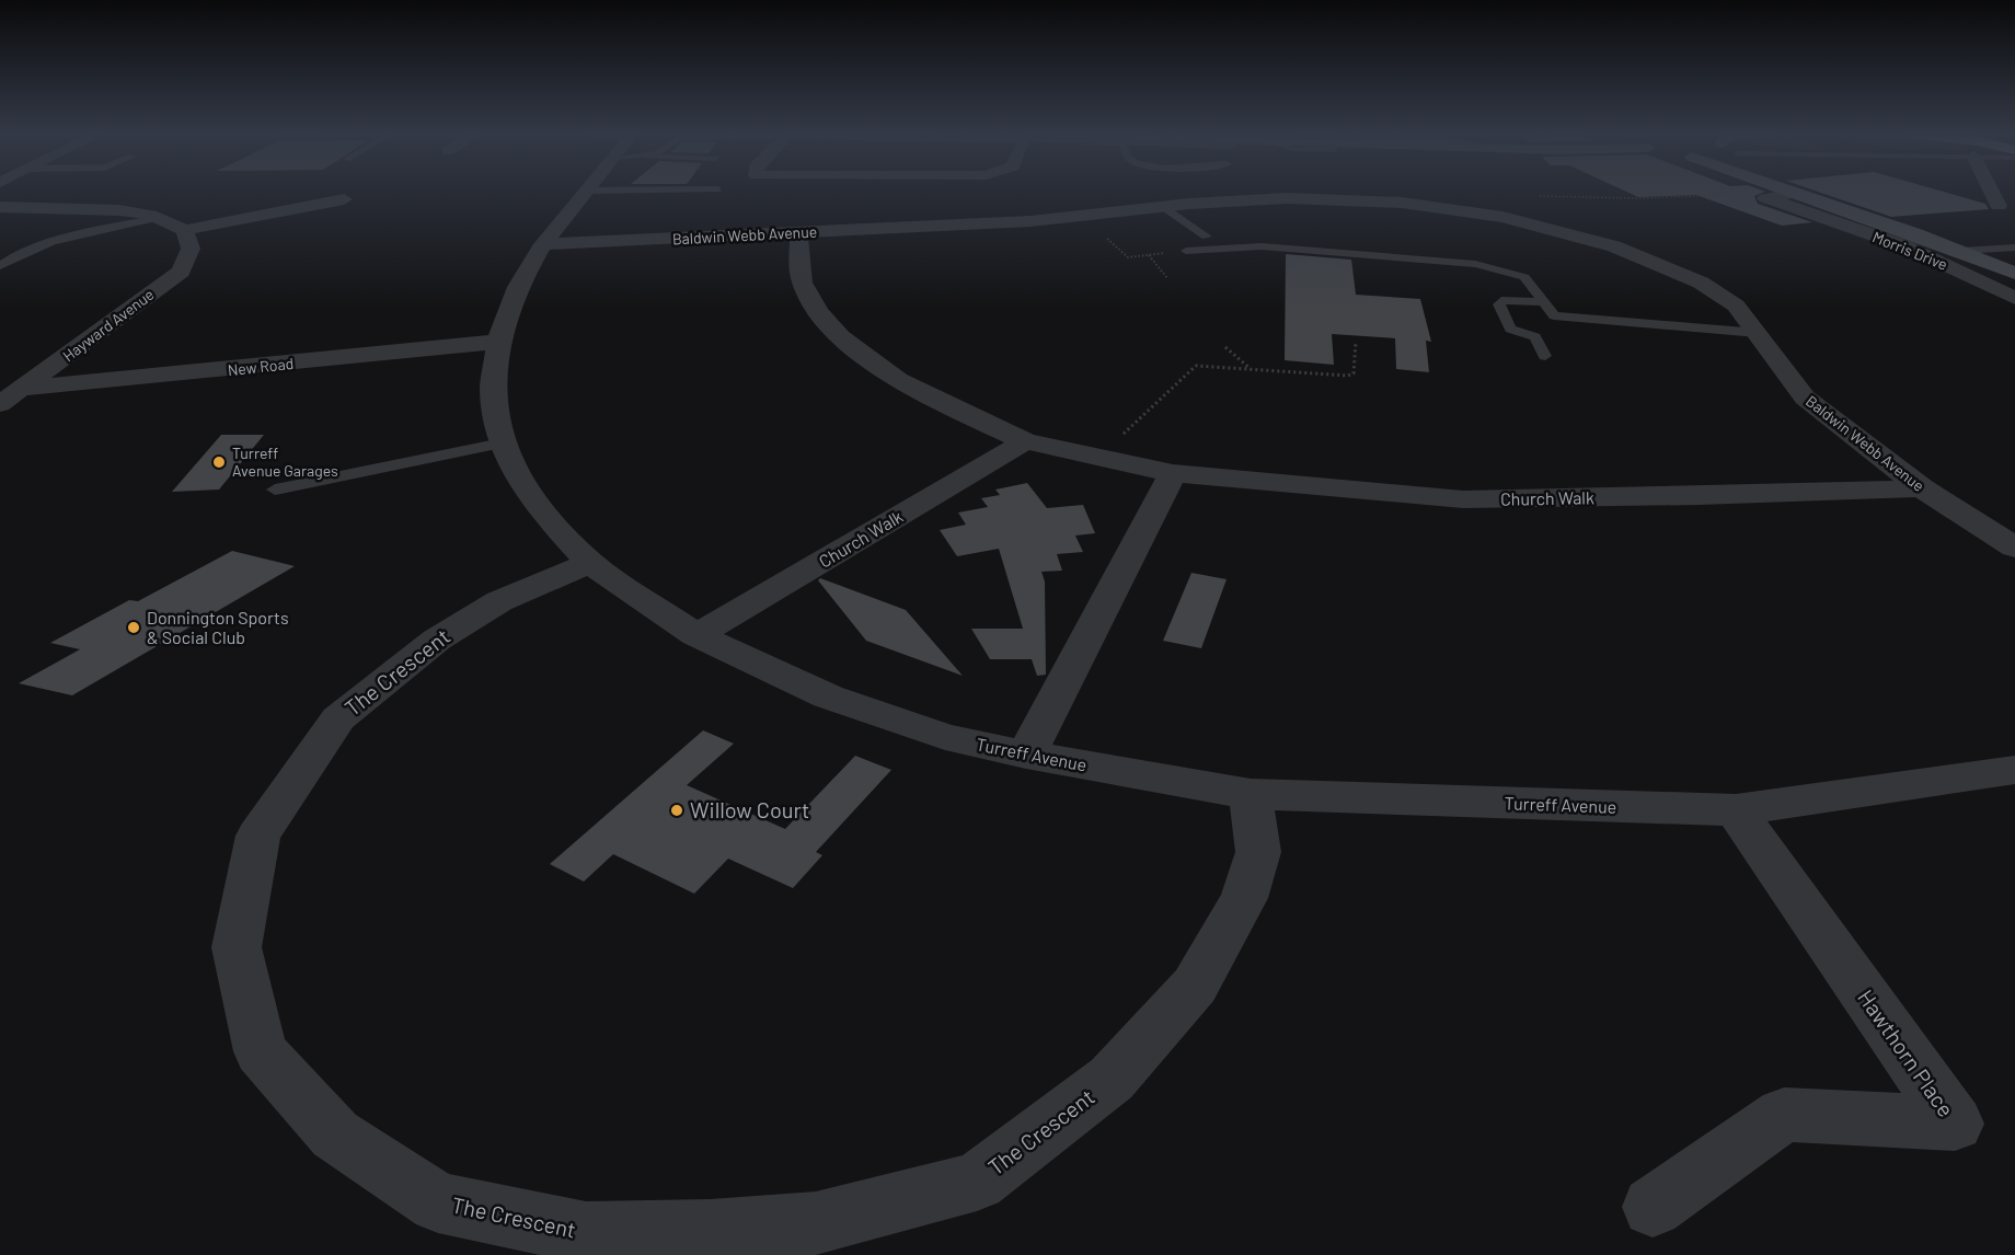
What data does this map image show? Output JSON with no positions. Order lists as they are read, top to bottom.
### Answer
{
  "streets": {
    "street": [
      "Baldwin Webb Avenue",
      "Morris Drive",
      "Hayward Avenue",
      "New Road",
      "Church Walk",
      "The Crescent",
      "Turreff Avenue",
      "Hawthorn Place"
    ]
  },
  "crossings": [
    ["Baldwin Webb Avenue", "Church Walk"],
    ["Baldwin Webb Avenue", "Turreff Avenue"],
    ["Hayward Avenue", "New Road"],
    ["New Road", "Turreff Avenue"],
    ["Church Walk", "Turreff Avenue"],
    ["The Crescent", "Turreff Avenue"],
    ["Turreff Avenue", "Hawthorn Place"]
  ],
  "places": ["Turreff Avenue Garages", "Donnington Sports & Social Club", "Willow Court"]
}
